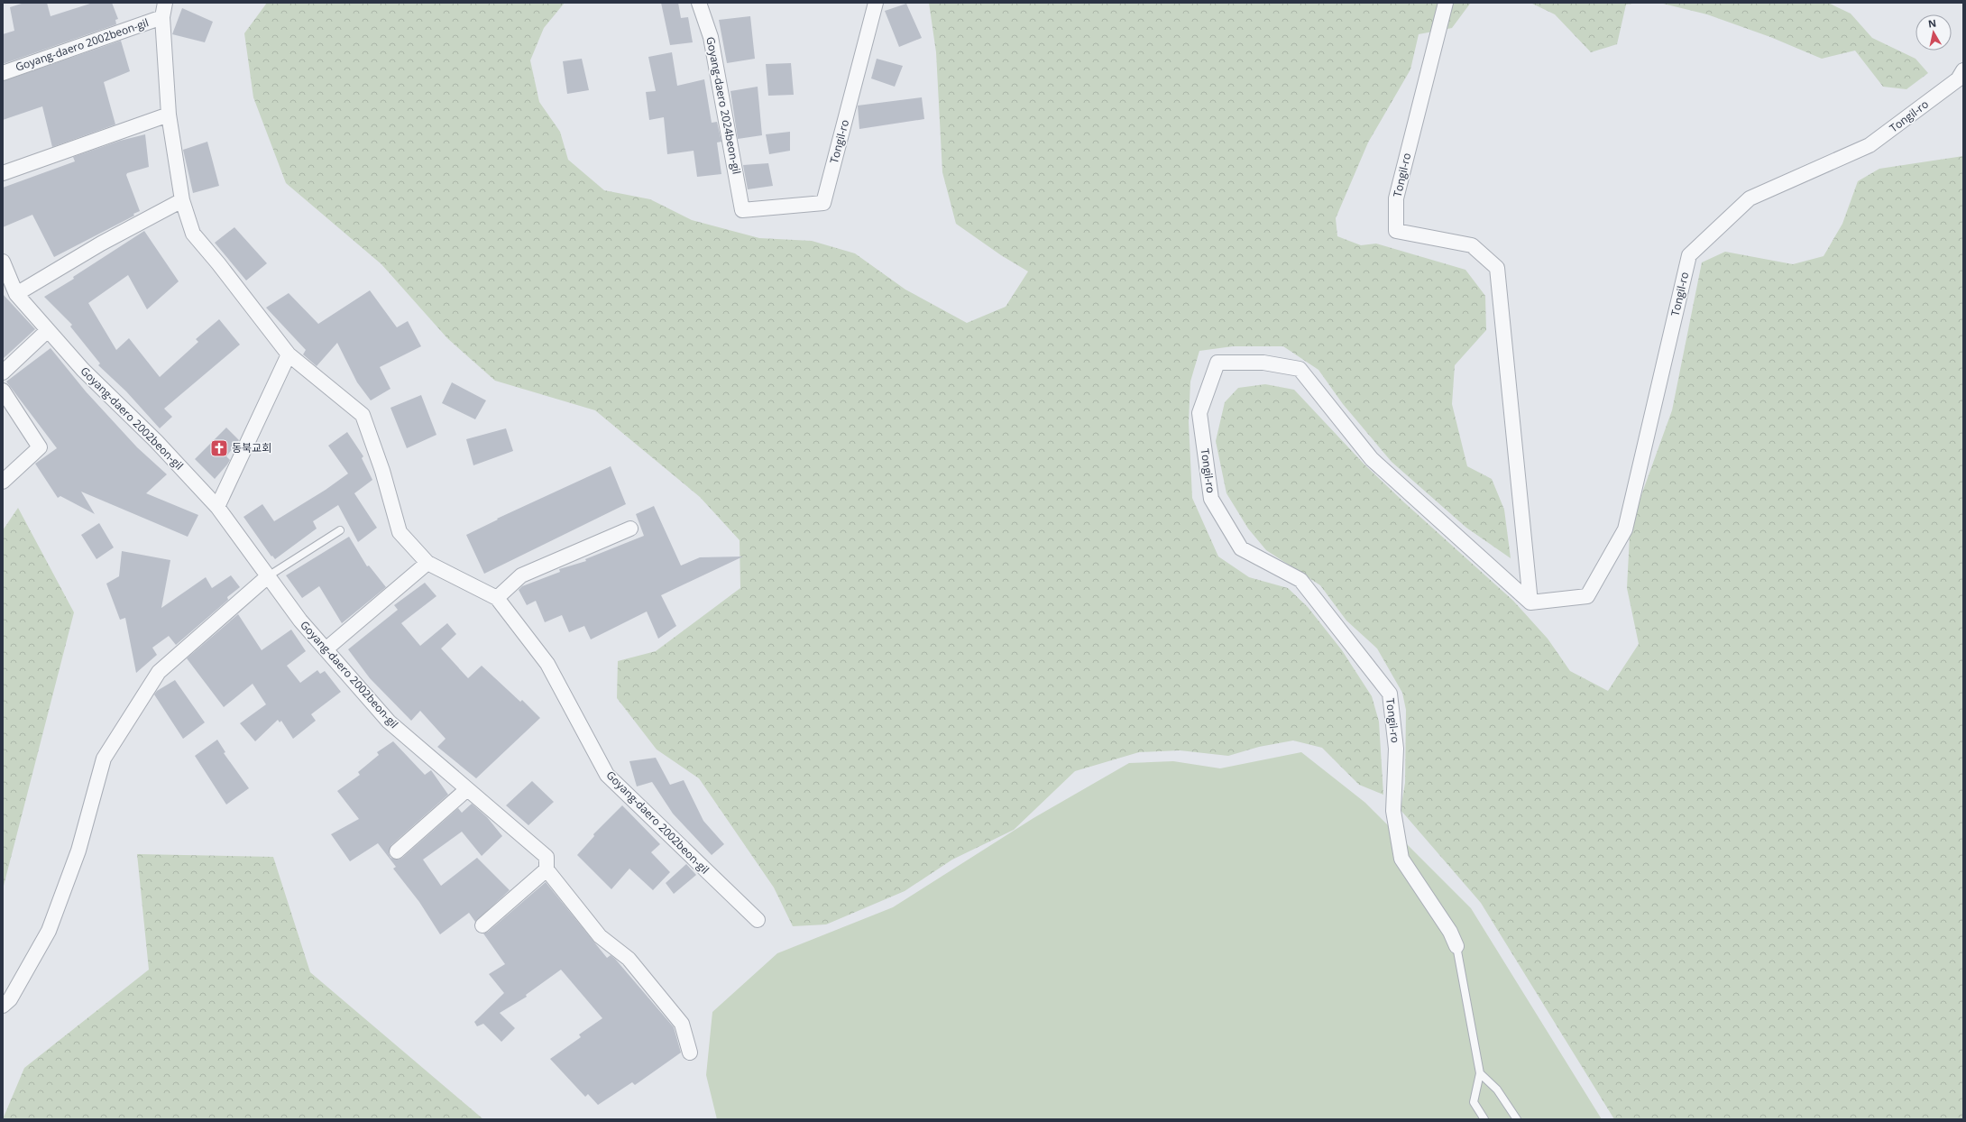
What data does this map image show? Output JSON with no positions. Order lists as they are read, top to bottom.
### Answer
{
  "streets": {
    "street": ["Goyang-daero 2002beon-gil", "Goyang-daero 2024beon-gil", "Tongil-ro"]
  },
  "crossings": [
    ["Goyang-daero 2024beon-gil", "Tongil-ro"]
  ],
  "places": {
    "church": ["동북교회"]
  },
  "north": "top"
}
